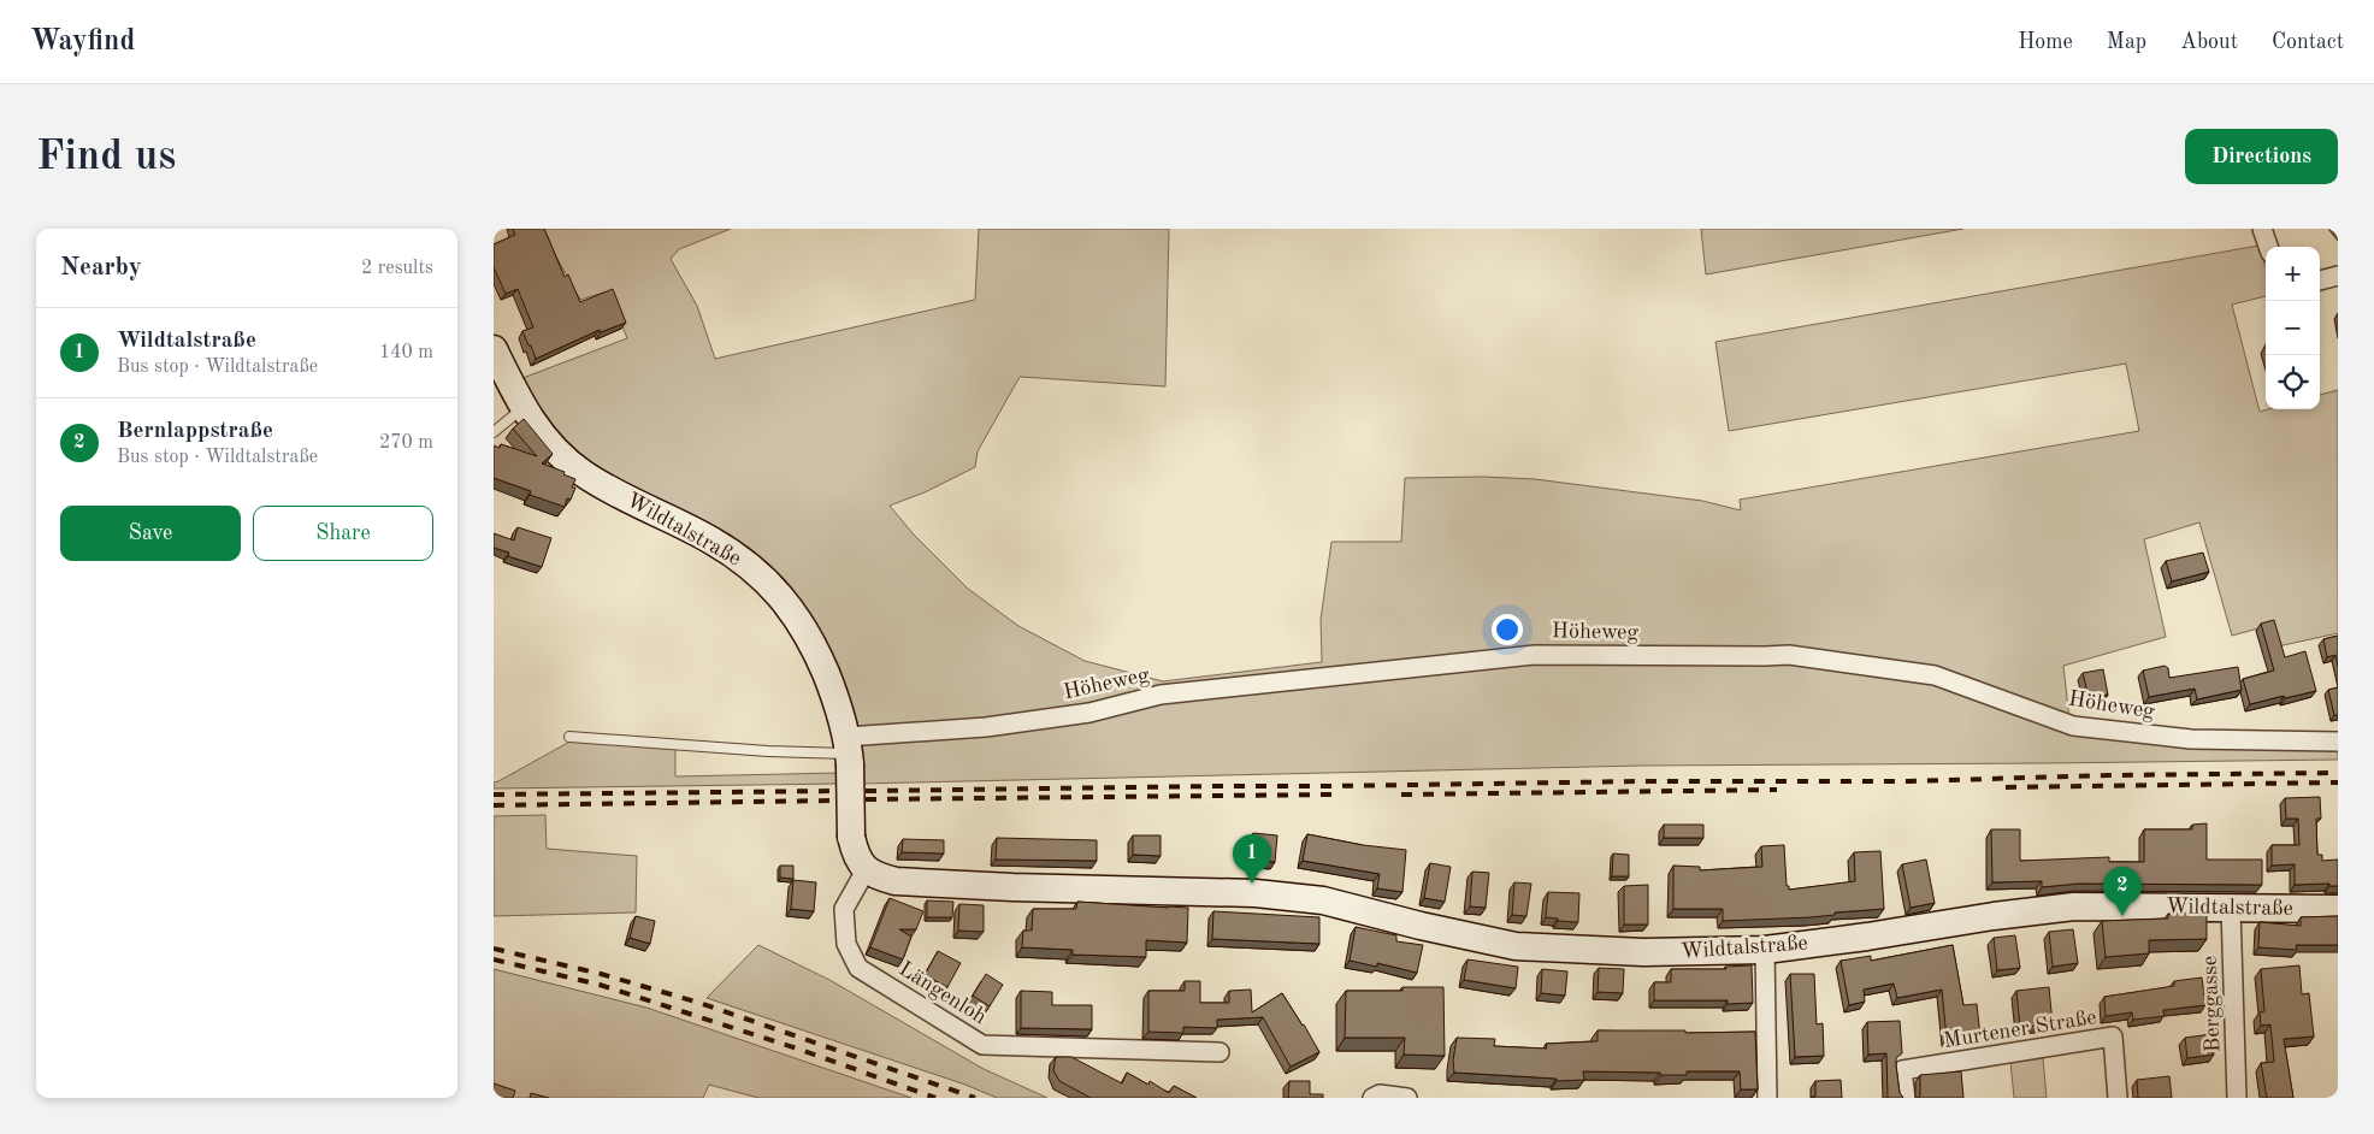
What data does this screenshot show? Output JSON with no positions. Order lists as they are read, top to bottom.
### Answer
{
  "streets": {
    "street": [
      "Wildtalstraße",
      "Höheweg",
      "Längenloh",
      "Berggasse",
      "Murtener Straße"
    ]
  },
  "crossings": [
    ["Wildtalstraße", "Höheweg"],
    ["Wildtalstraße", "Längenloh"],
    ["Wildtalstraße", "Berggasse"]
  ],
  "page": {
    "header": "Wayfind",
    "nav": [
      "Home",
      "Map",
      "About",
      "Contact"
    ],
    "buttons": [
      "Directions",
      ["Save", "Share"]
    ],
    "title": "Find us",
    "heading": ["Nearby", "2 results"],
    "map_buttons": ["+", "−"],
    "list": [
      {
        "mark": "1",
        "name": "Wildtalstraße",
        "note": "Bus stop · Wildtalstraße",
        "value": "140 m"
      },
      {
        "mark": "2",
        "name": "Bernlappstraße",
        "note": "Bus stop · Wildtalstraße",
        "value": "270 m"
      }
    ],
    "pins": ["1", "2"]
  }
}
